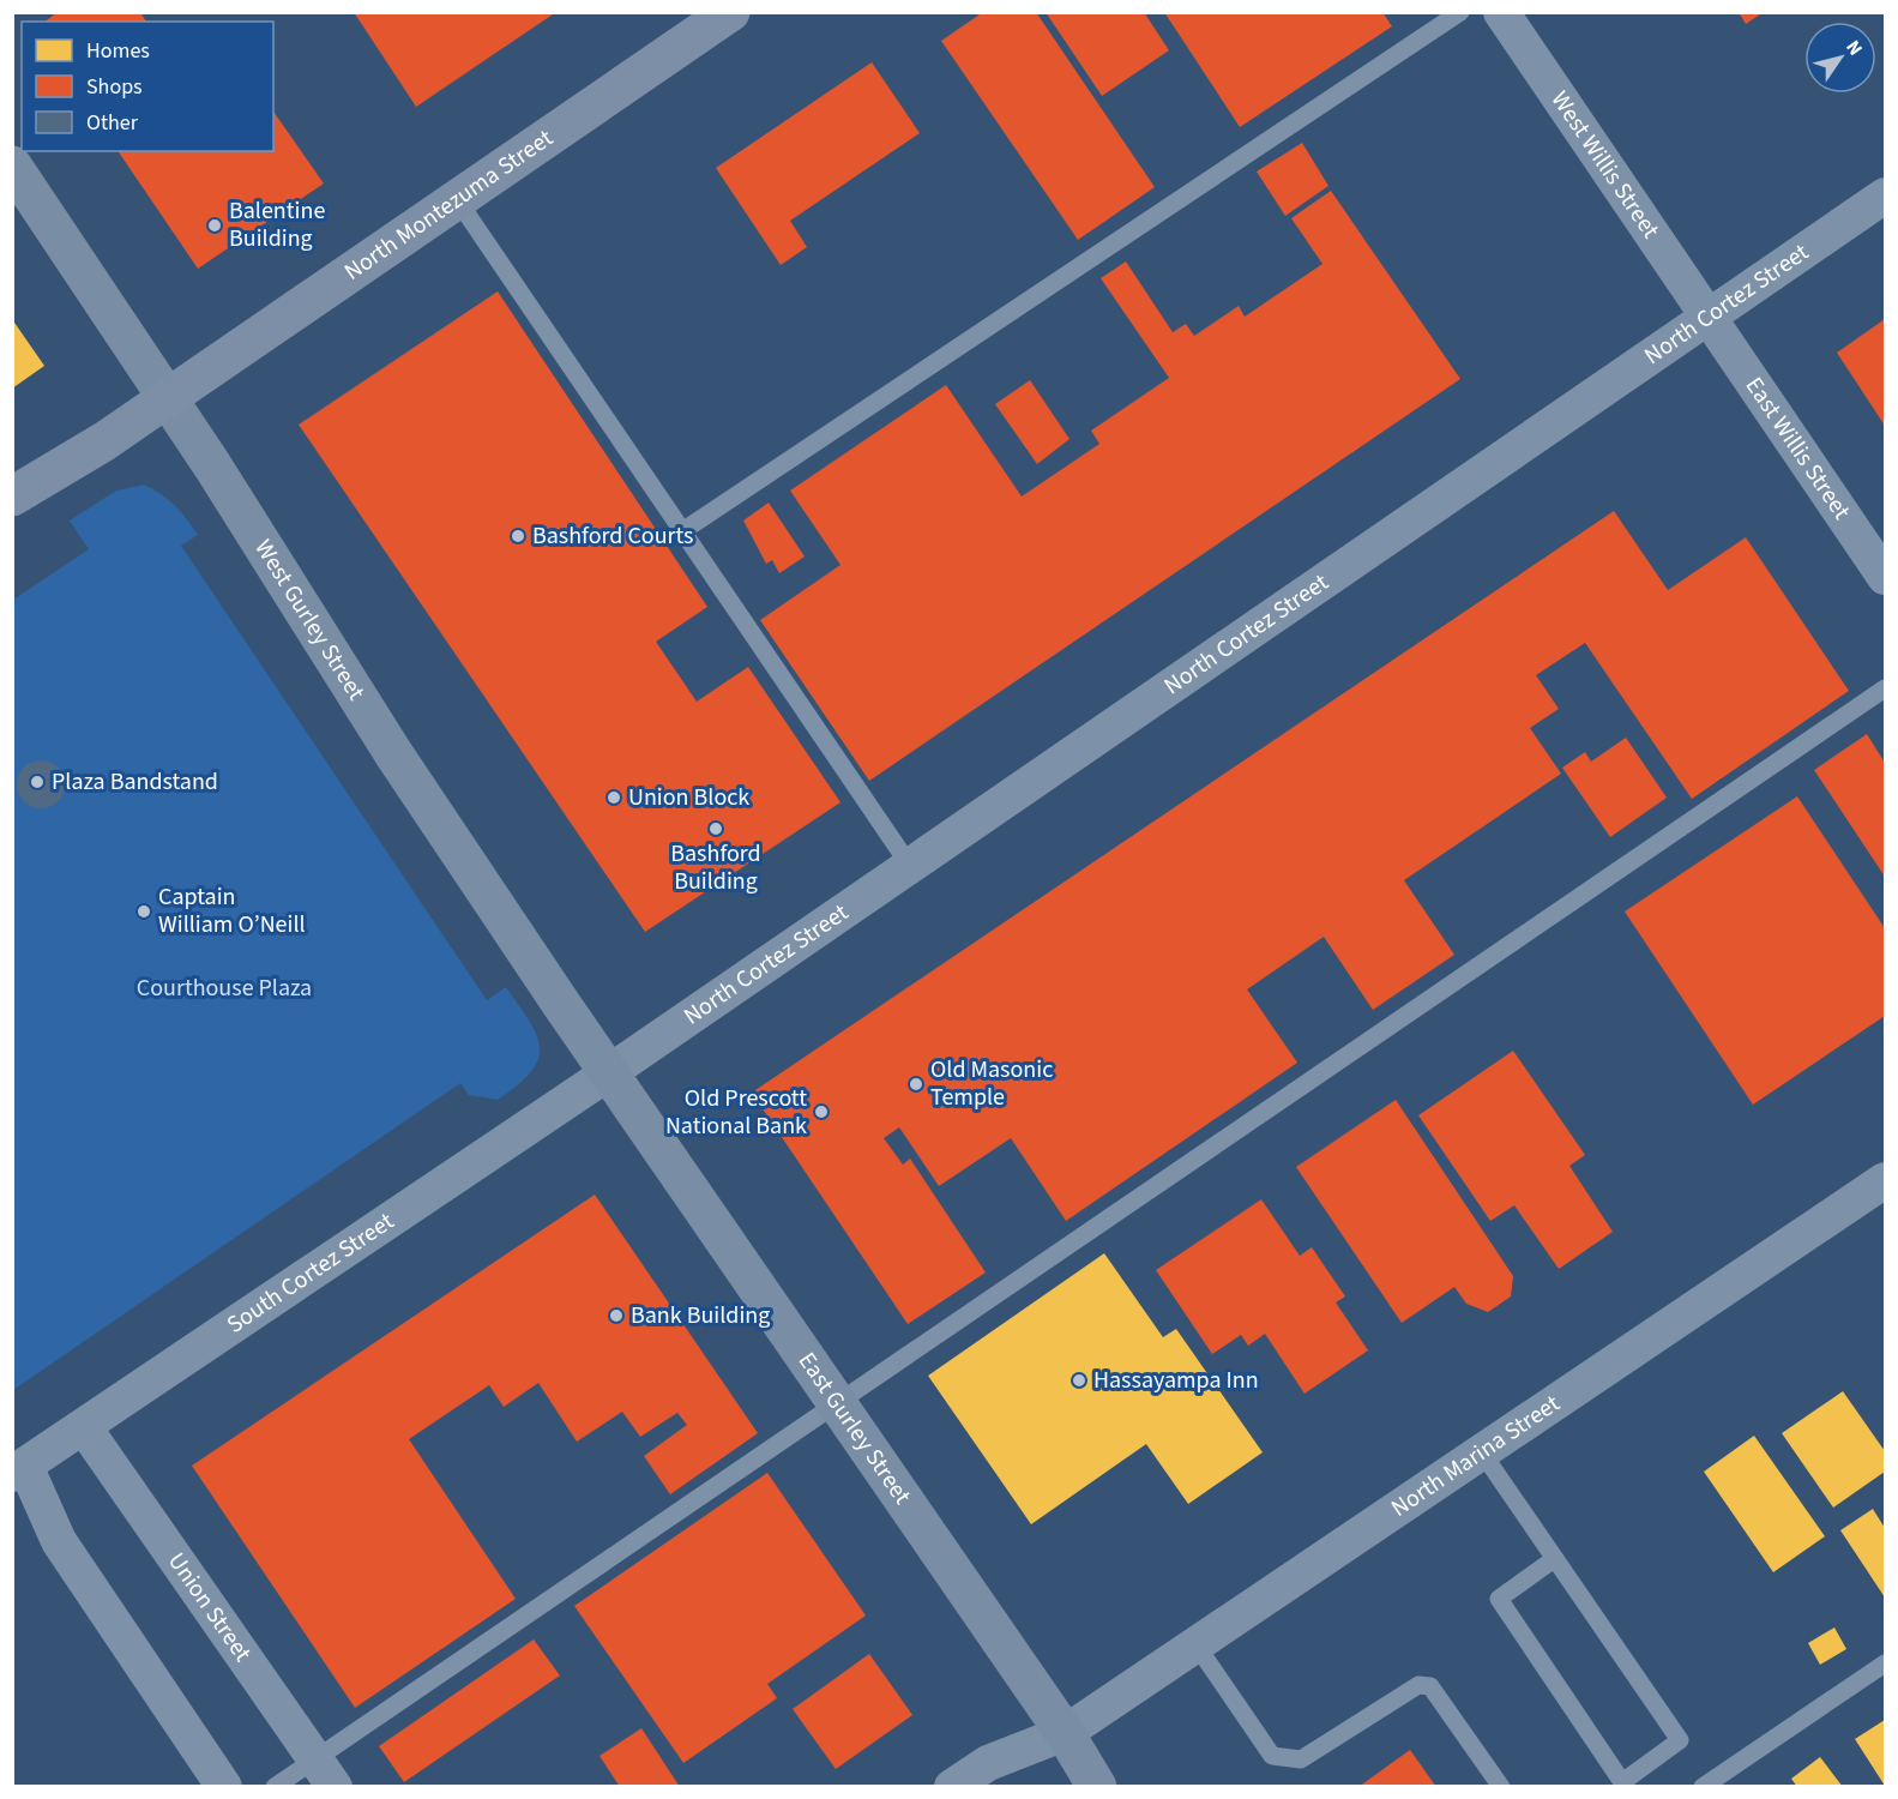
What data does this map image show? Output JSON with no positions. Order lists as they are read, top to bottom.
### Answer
{
  "streets": {
    "main road": ["North Montezuma Street", "West Gurley Street", "East Gurley Street"],
    "street": [
      "West Willis Street",
      "North Cortez Street",
      "East Willis Street",
      "South Cortez Street",
      "North Marina Street",
      "Union Street"
    ]
  },
  "crossings": [
    ["West Willis Street", "North Cortez Street"],
    ["West Willis Street", "East Willis Street"],
    ["North Montezuma Street", "West Gurley Street"],
    ["North Cortez Street", "East Willis Street"],
    ["North Cortez Street", "West Gurley Street"],
    ["North Cortez Street", "South Cortez Street"],
    ["North Cortez Street", "East Gurley Street"],
    ["West Gurley Street", "South Cortez Street"],
    ["West Gurley Street", "East Gurley Street"],
    ["South Cortez Street", "East Gurley Street"],
    ["South Cortez Street", "Union Street"],
    ["East Gurley Street", "North Marina Street"]
  ],
  "parks": ["Courthouse Plaza"],
  "places": [
    "Balentine Building",
    "Bashford Courts",
    "Plaza Bandstand",
    "Union Block",
    "Bashford Building",
    "Captain William O’Neill",
    "Old Masonic Temple",
    "Old Prescott National Bank",
    "Bank Building",
    "Hassayampa Inn"
  ],
  "legend": ["Homes", "Shops", "Other"],
  "north": "top right"
}
